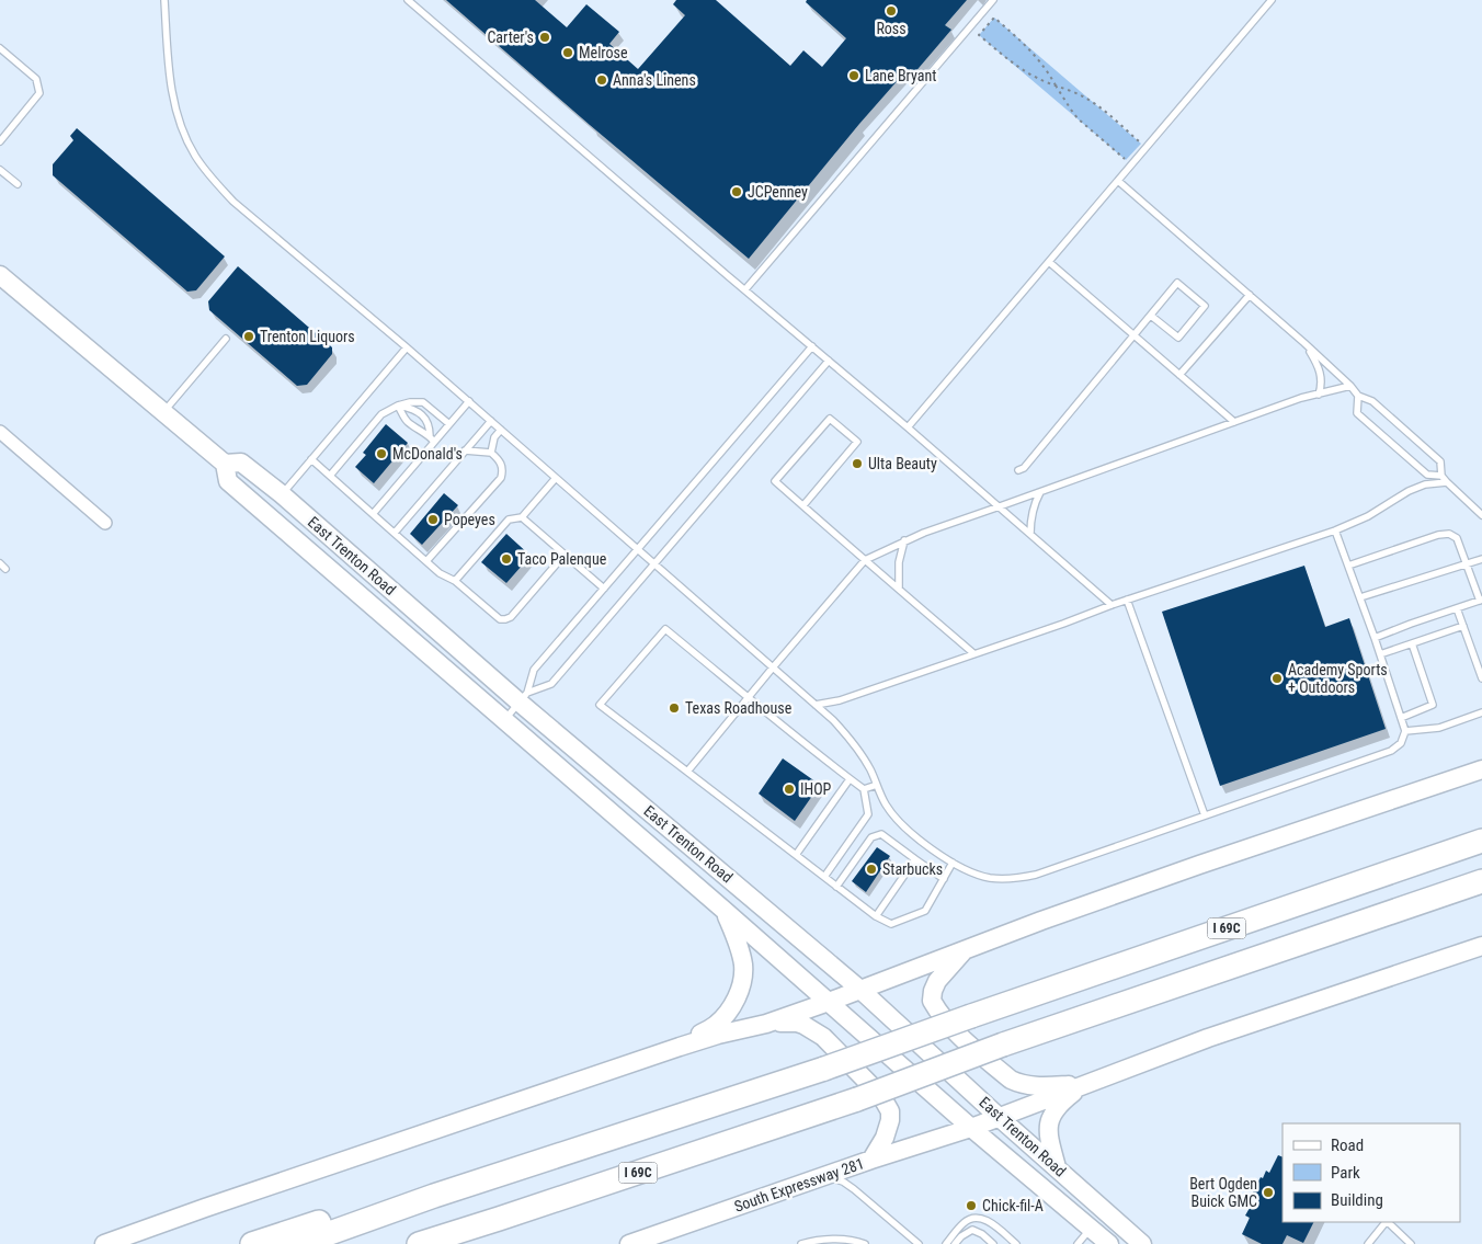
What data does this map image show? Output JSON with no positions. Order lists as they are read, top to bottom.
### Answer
{
  "streets": {
    "highway": ["I 69C"],
    "main road": ["East Trenton Road", "South Expressway 281"]
  },
  "crossings": [
    ["East Trenton Road", "South Expressway 281"]
  ],
  "places": [
    "Ross",
    "Carter's",
    "Melrose",
    "Lane Bryant",
    "Anna's Linens",
    "JCPenney",
    "Trenton Liquors",
    "McDonald's",
    "Ulta Beauty",
    "Popeyes",
    "Taco Palenque",
    "Academy Sports + Outdoors",
    "Texas Roadhouse",
    "IHOP",
    "Starbucks",
    "Bert Ogden Buick GMC",
    "Chick-fil-A"
  ],
  "legend": ["Road", "Park", "Building"]
}
